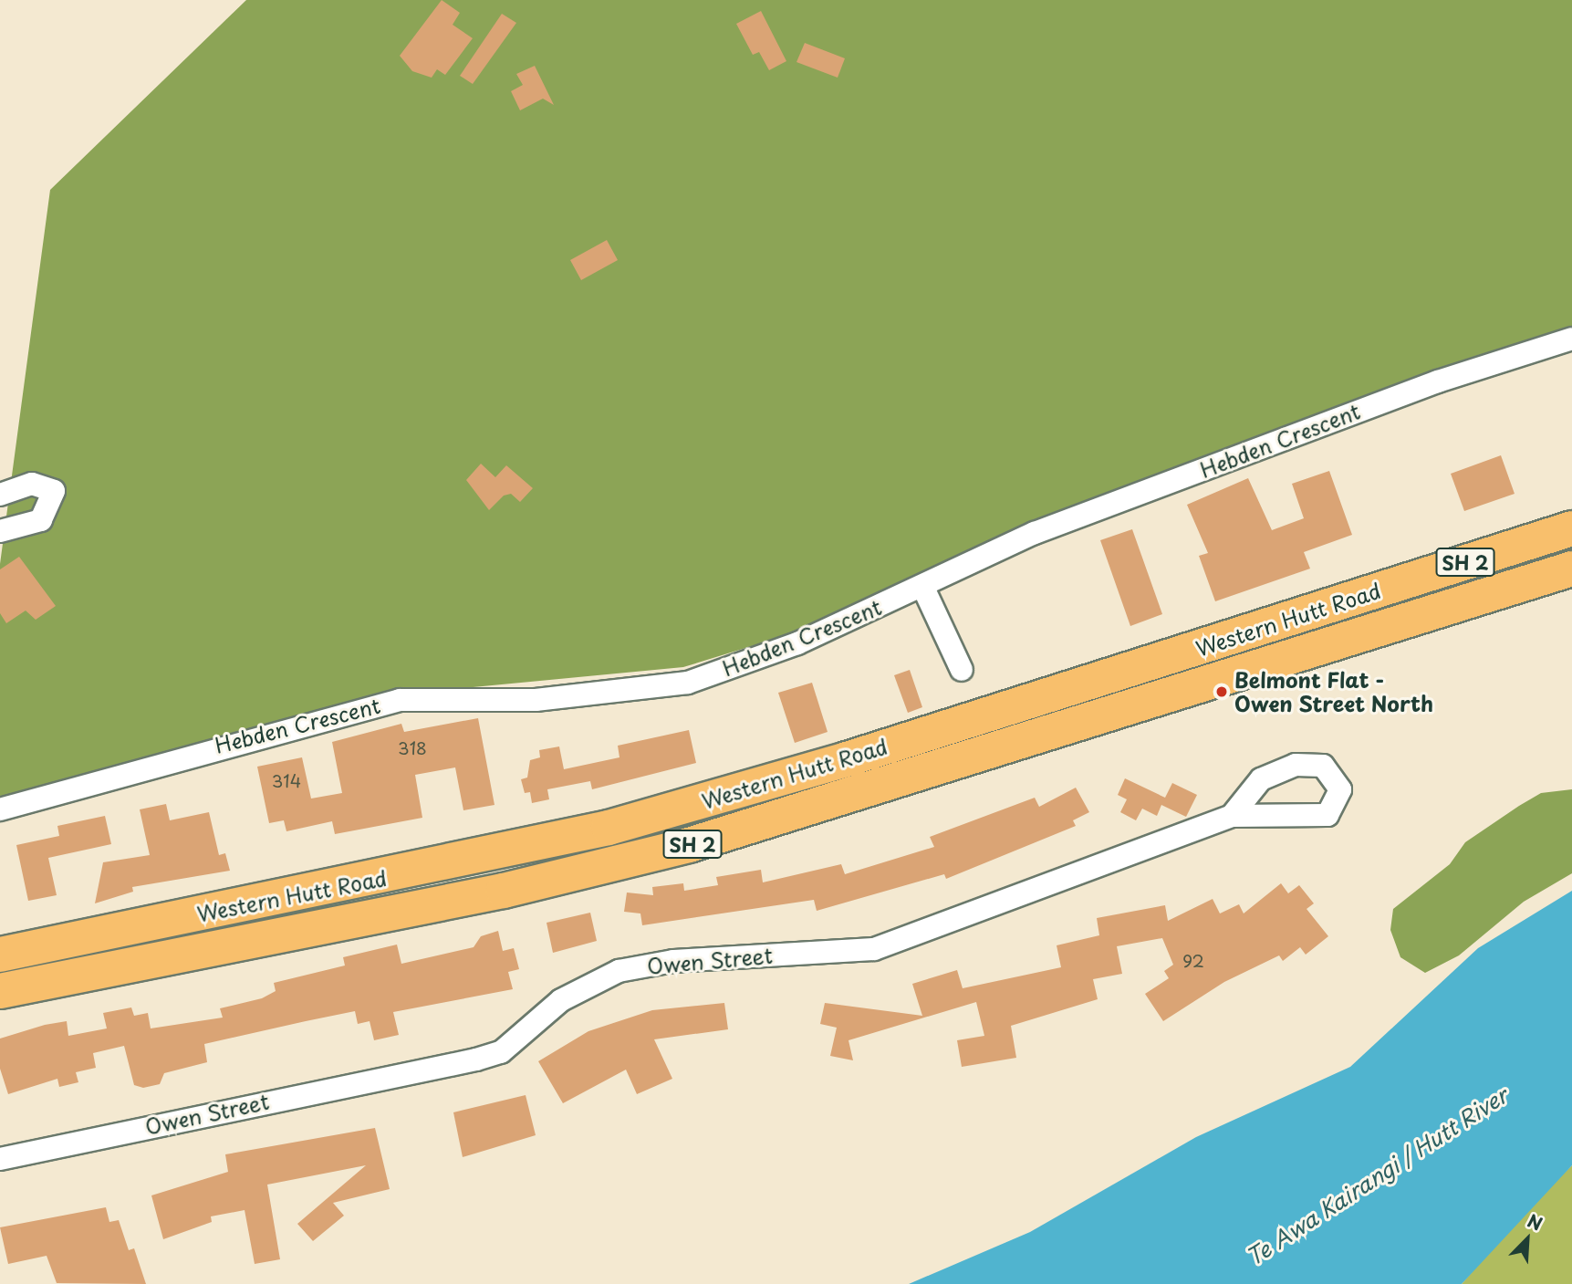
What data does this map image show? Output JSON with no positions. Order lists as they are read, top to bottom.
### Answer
{
  "streets": {
    "highway": ["SH 2", "Western Hutt Road"],
    "street": ["Hebden Crescent", "Owen Street"]
  },
  "water": ["Te Awa Kairangi / Hutt River"],
  "places": ["Belmont Flat - Owen Street North"],
  "house_numbers": ["318", "314", "92"],
  "north": "top right"
}
